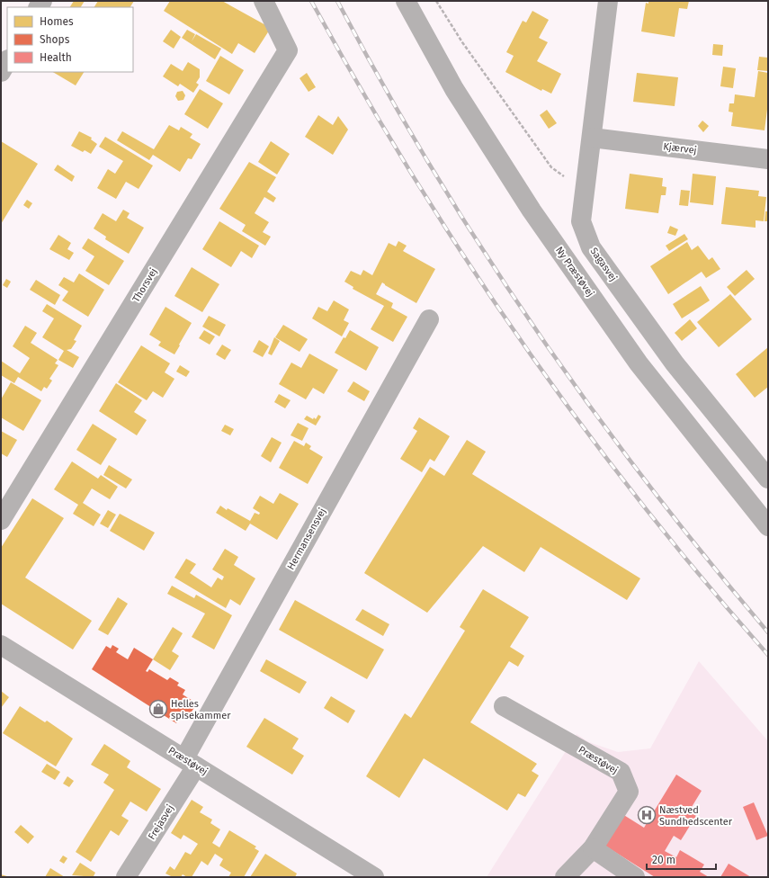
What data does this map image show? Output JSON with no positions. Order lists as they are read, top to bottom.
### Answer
{
  "streets": {
    "street": [
      "Kjærvej",
      "Sagasvej",
      "Ny Præstøvej",
      "Thorsvej",
      "Hermansensvej",
      "Præstøvej",
      "Frejasvej"
    ]
  },
  "crossings": [
    ["Kjærvej", "Sagasvej"],
    ["Hermansensvej", "Præstøvej"],
    ["Hermansensvej", "Frejasvej"],
    ["Præstøvej", "Frejasvej"]
  ],
  "places": {
    "shop": ["Helles spisekammer"],
    "hospital": ["Næstved Sundhedscenter"]
  },
  "legend": ["Homes", "Shops", "Health"],
  "scale_bar": "20 m"
}
